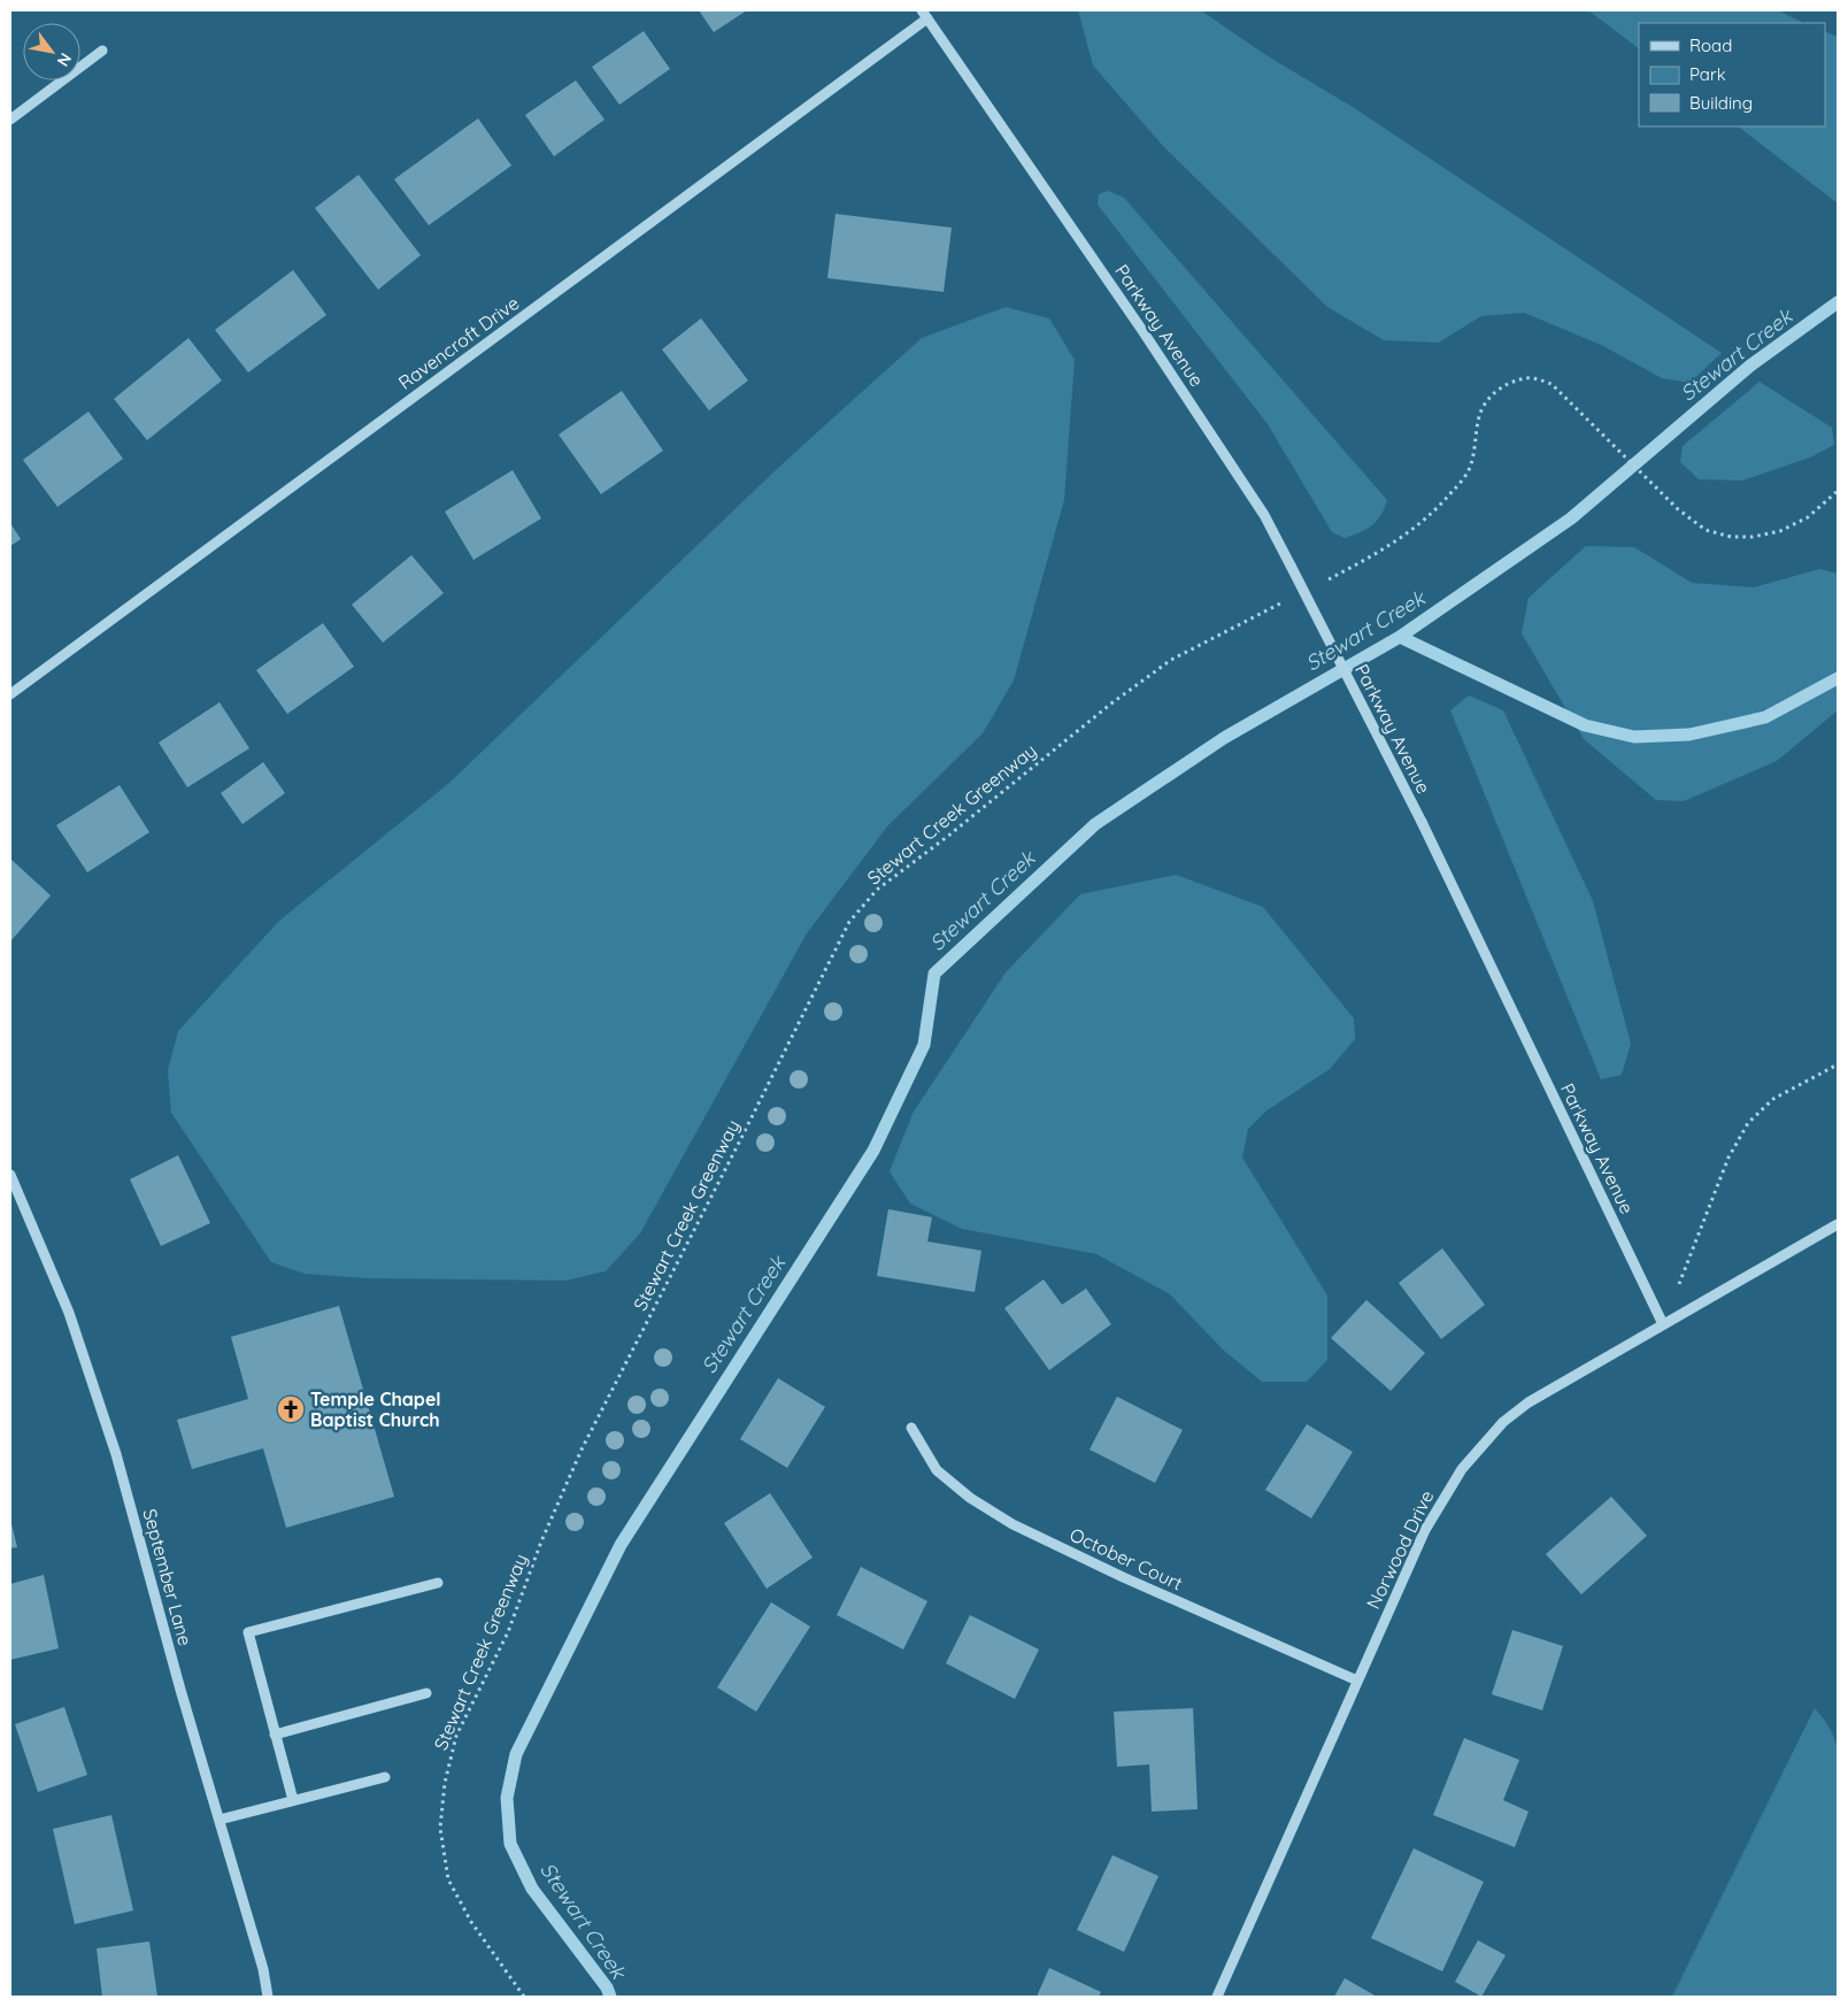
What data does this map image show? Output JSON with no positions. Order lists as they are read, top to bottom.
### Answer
{
  "streets": {
    "street": [
      "Parkway Avenue",
      "Ravencroft Drive",
      "Norwood Drive",
      "October Court",
      "September Lane"
    ],
    "path": ["Stewart Creek Greenway"]
  },
  "crossings": [
    ["Parkway Avenue", "Ravencroft Drive"],
    ["Parkway Avenue", "Norwood Drive"],
    ["Norwood Drive", "October Court"]
  ],
  "water": ["Stewart Creek"],
  "places": {
    "church": ["Temple Chapel Baptist Church"]
  },
  "legend": ["Road", "Park", "Building"],
  "north": "bottom right"
}
